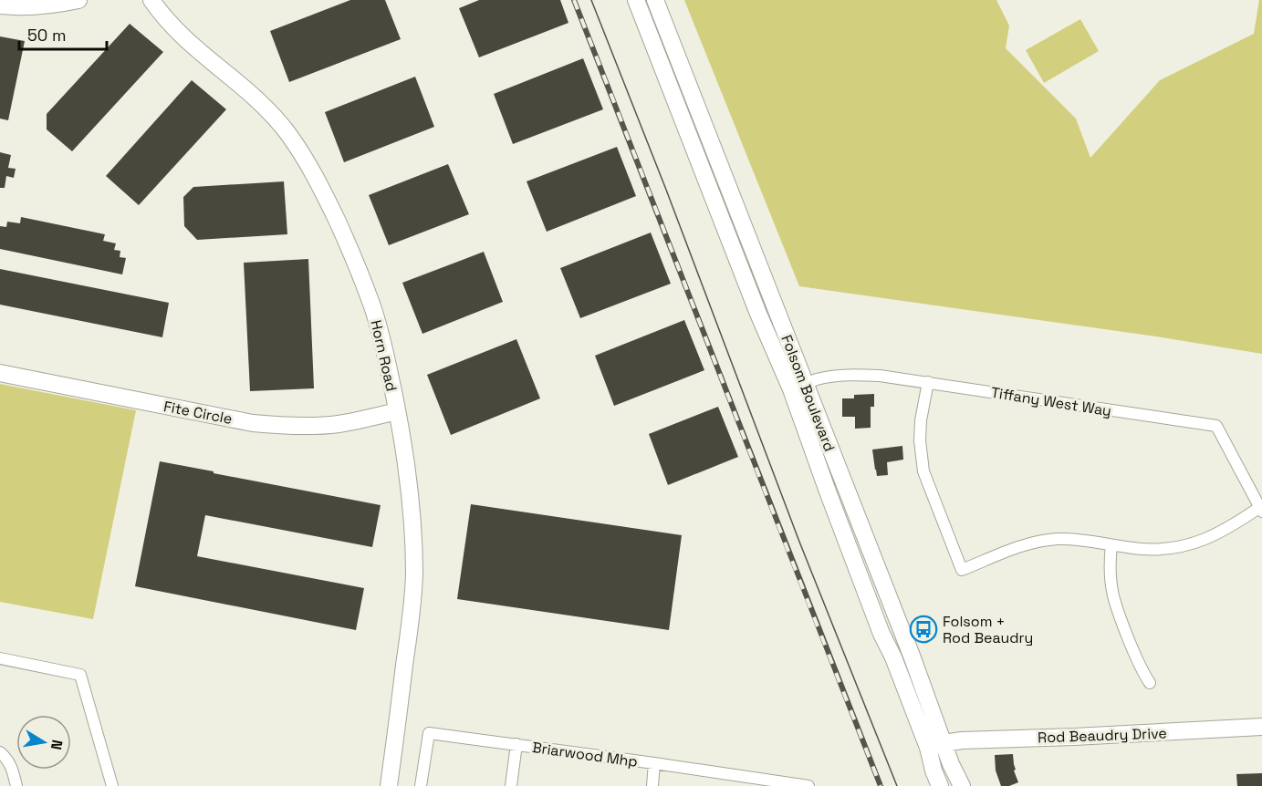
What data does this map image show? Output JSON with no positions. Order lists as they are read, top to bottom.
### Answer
{
  "streets": {
    "street": [
      "Horn Road",
      "Folsom Boulevard",
      "Tiffany West Way",
      "Fite Circle",
      "Rod Beaudry Drive",
      "Briarwood Mhp"
    ]
  },
  "crossings": [
    ["Horn Road", "Fite Circle"],
    ["Folsom Boulevard", "Tiffany West Way"],
    ["Folsom Boulevard", "Rod Beaudry Drive"]
  ],
  "places": {
    "bus stop": ["Folsom + Rod Beaudry"]
  },
  "scale_bar": "50 m",
  "north": "right"
}
